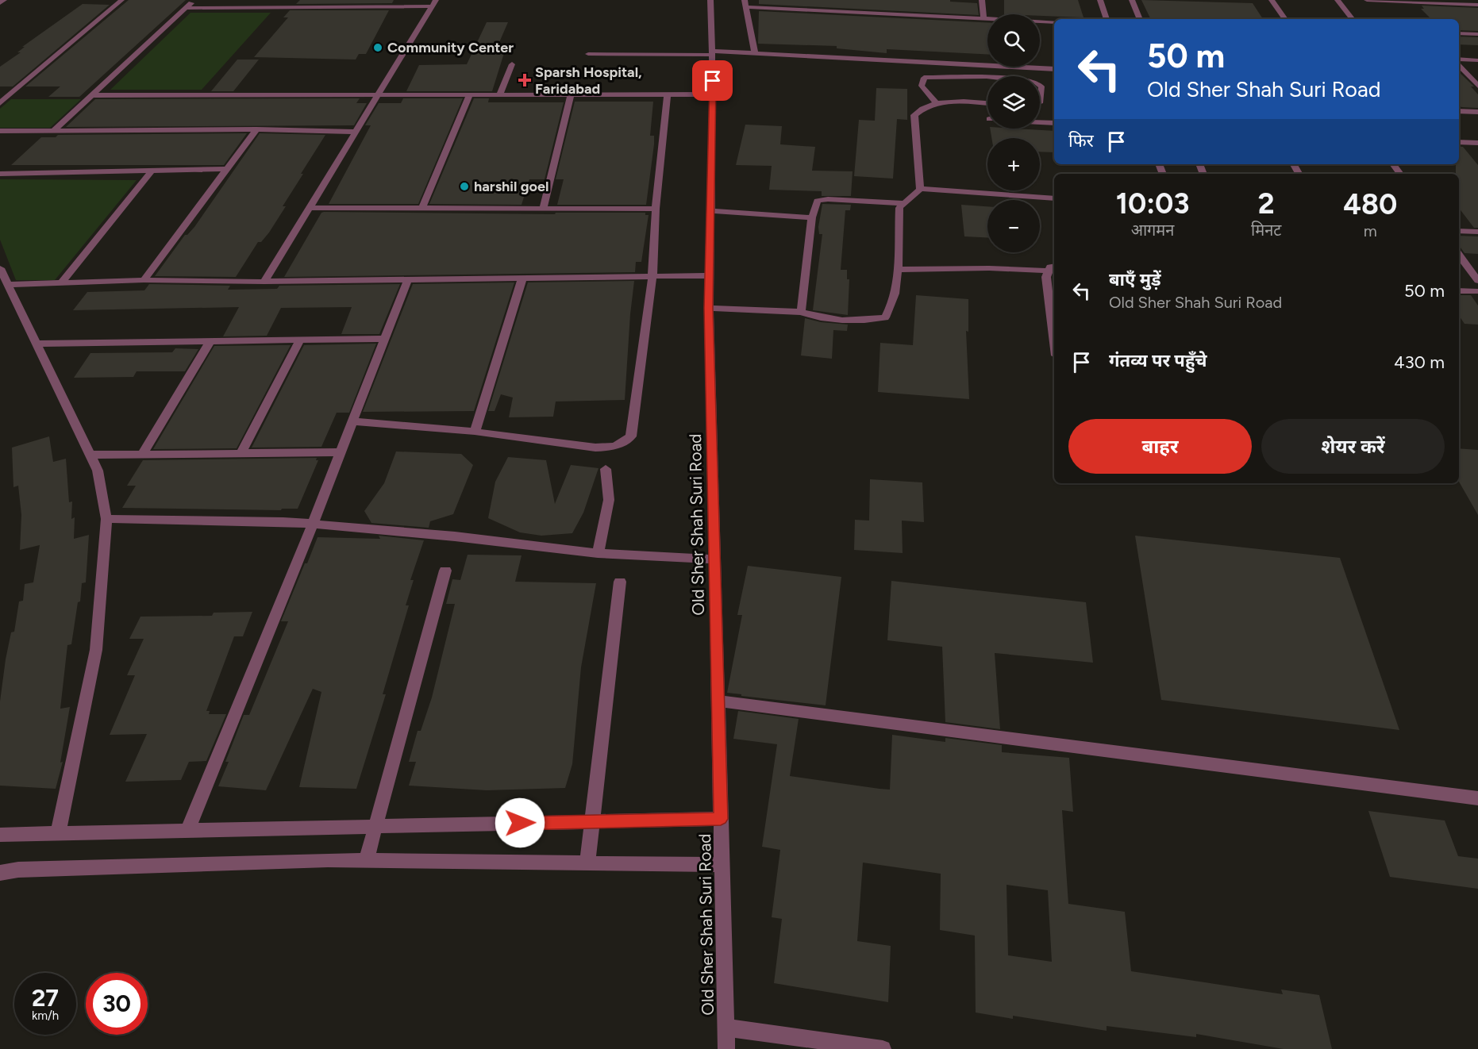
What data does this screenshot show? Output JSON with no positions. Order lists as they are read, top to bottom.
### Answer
{
  "streets": {
    "street": ["Old Sher Shah Suri Road"]
  },
  "places": {
    "other": ["Community Center", "harshil goel"],
    "health": ["Sparsh Hospital, Faridabad"]
  },
  "page": {
    "map_buttons": ["+", "−"],
    "turn": ["50 m", "Old Sher Shah Suri Road"],
    "then": "फिर",
    "eta": [
      "10:03",
      "आगमन",
      "2",
      "मिनट",
      "480",
      "m"
    ],
    "list": [
      {
        "name": "बाएँ मुड़ें",
        "note": "Old Sher Shah Suri Road",
        "value": "50 m"
      },
      {
        "name": "गंतव्य पर पहुँचे",
        "value": "430 m"
      }
    ],
    "buttons": ["बाहर", "शेयर करें"],
    "speed": "27 km/h",
    "limit": "30"
  }
}
